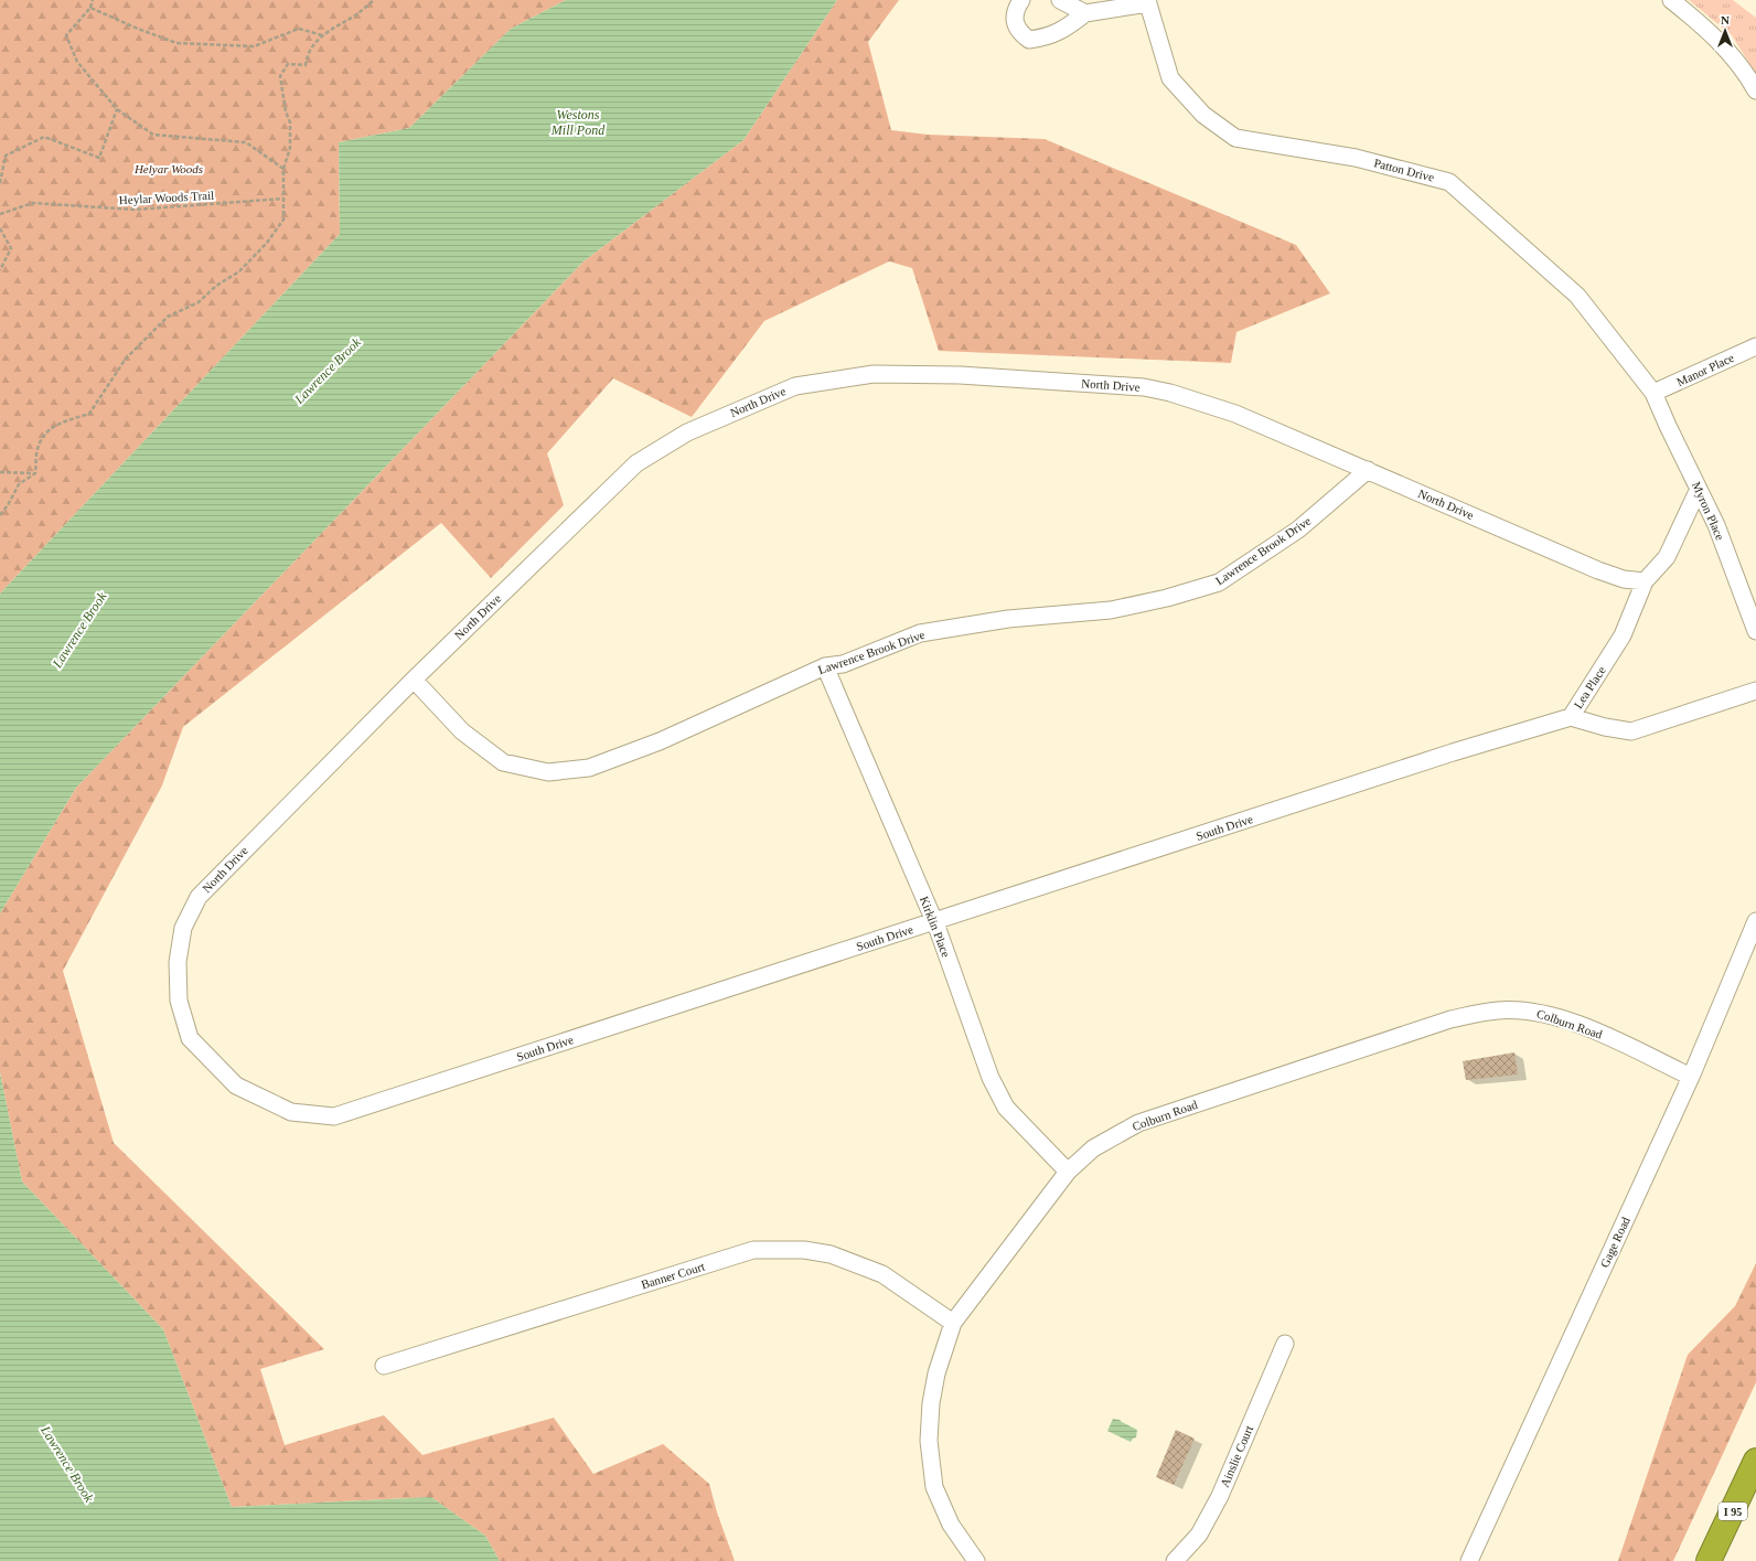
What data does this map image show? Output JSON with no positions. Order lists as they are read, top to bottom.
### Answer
{
  "streets": {
    "highway": ["I 95"],
    "street": [
      "Patton Drive",
      "Manor Place",
      "North Drive",
      "Myron Place",
      "Lawrence Brook Drive",
      "Lea Place",
      "South Drive",
      "Kirklin Place",
      "Colburn Road",
      "Gage Road",
      "Banner Court",
      "Ainslie Court"
    ],
    "path": ["Heylar Woods Trail"]
  },
  "crossings": [
    ["Patton Drive", "Manor Place"],
    ["Patton Drive", "Myron Place"],
    ["Manor Place", "Myron Place"],
    ["North Drive", "Lawrence Brook Drive"],
    ["North Drive", "Lea Place"],
    ["North Drive", "South Drive"],
    ["Myron Place", "Lea Place"],
    ["Lawrence Brook Drive", "Kirklin Place"],
    ["Lea Place", "South Drive"],
    ["South Drive", "Kirklin Place"],
    ["Kirklin Place", "Colburn Road"],
    ["Colburn Road", "Gage Road"],
    ["Colburn Road", "Banner Court"]
  ],
  "water": ["Westons Mill Pond", "Lawrence Brook"],
  "parks": ["Helyar Woods"],
  "north": "top"
}
